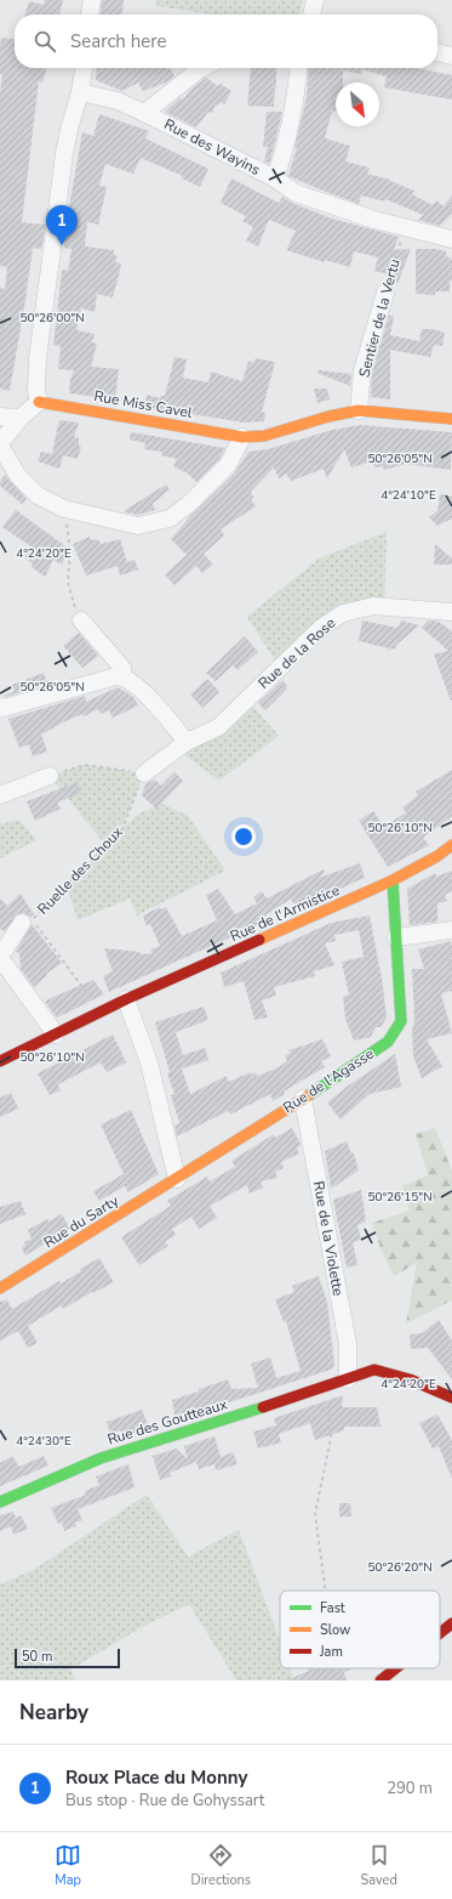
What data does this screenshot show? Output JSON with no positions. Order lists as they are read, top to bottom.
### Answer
{
  "streets": {
    "street": [
      "Rue des Wayins",
      "Sentier de la Vertu",
      "Rue Miss Cavel",
      "Rue de la Rose",
      "Ruelle des Choux",
      "Rue de l'Armistice",
      "Rue de l'Agasse",
      "Rue du Sarty",
      "Rue de la Violette",
      "Rue des Goutteaux"
    ]
  },
  "crossings": [
    ["Rue des Wayins", "Sentier de la Vertu"],
    ["Sentier de la Vertu", "Rue Miss Cavel"],
    ["Rue de la Rose", "Ruelle des Choux"],
    ["Ruelle des Choux", "Rue de l'Armistice"],
    ["Rue de l'Armistice", "Rue de l'Agasse"],
    ["Rue de l'Agasse", "Rue du Sarty"],
    ["Rue de l'Agasse", "Rue de la Violette"],
    ["Rue de la Violette", "Rue des Goutteaux"]
  ],
  "legend": ["Fast", "Slow", "Jam"],
  "scale_bar": "50 m",
  "north": "bottom right",
  "page": {
    "search": "Search here",
    "pins": "1",
    "scale": "50 m",
    "heading": "Nearby",
    "list": [
      {
        "mark": "1",
        "name": "Roux Place du Monny",
        "note": "Bus stop · Rue de Gohyssart",
        "value": "290 m"
      }
    ],
    "nav": ["Map", "Directions", "Saved"]
  },
  "coordinates": [
    "50°26'00\"N",
    "50°26'05\"N",
    "4°24'10\"E",
    "4°24'20\"E",
    "50°26'10\"N",
    "50°26'15\"N",
    "4°24'30\"E",
    "50°26'20\"N"
  ]
}
